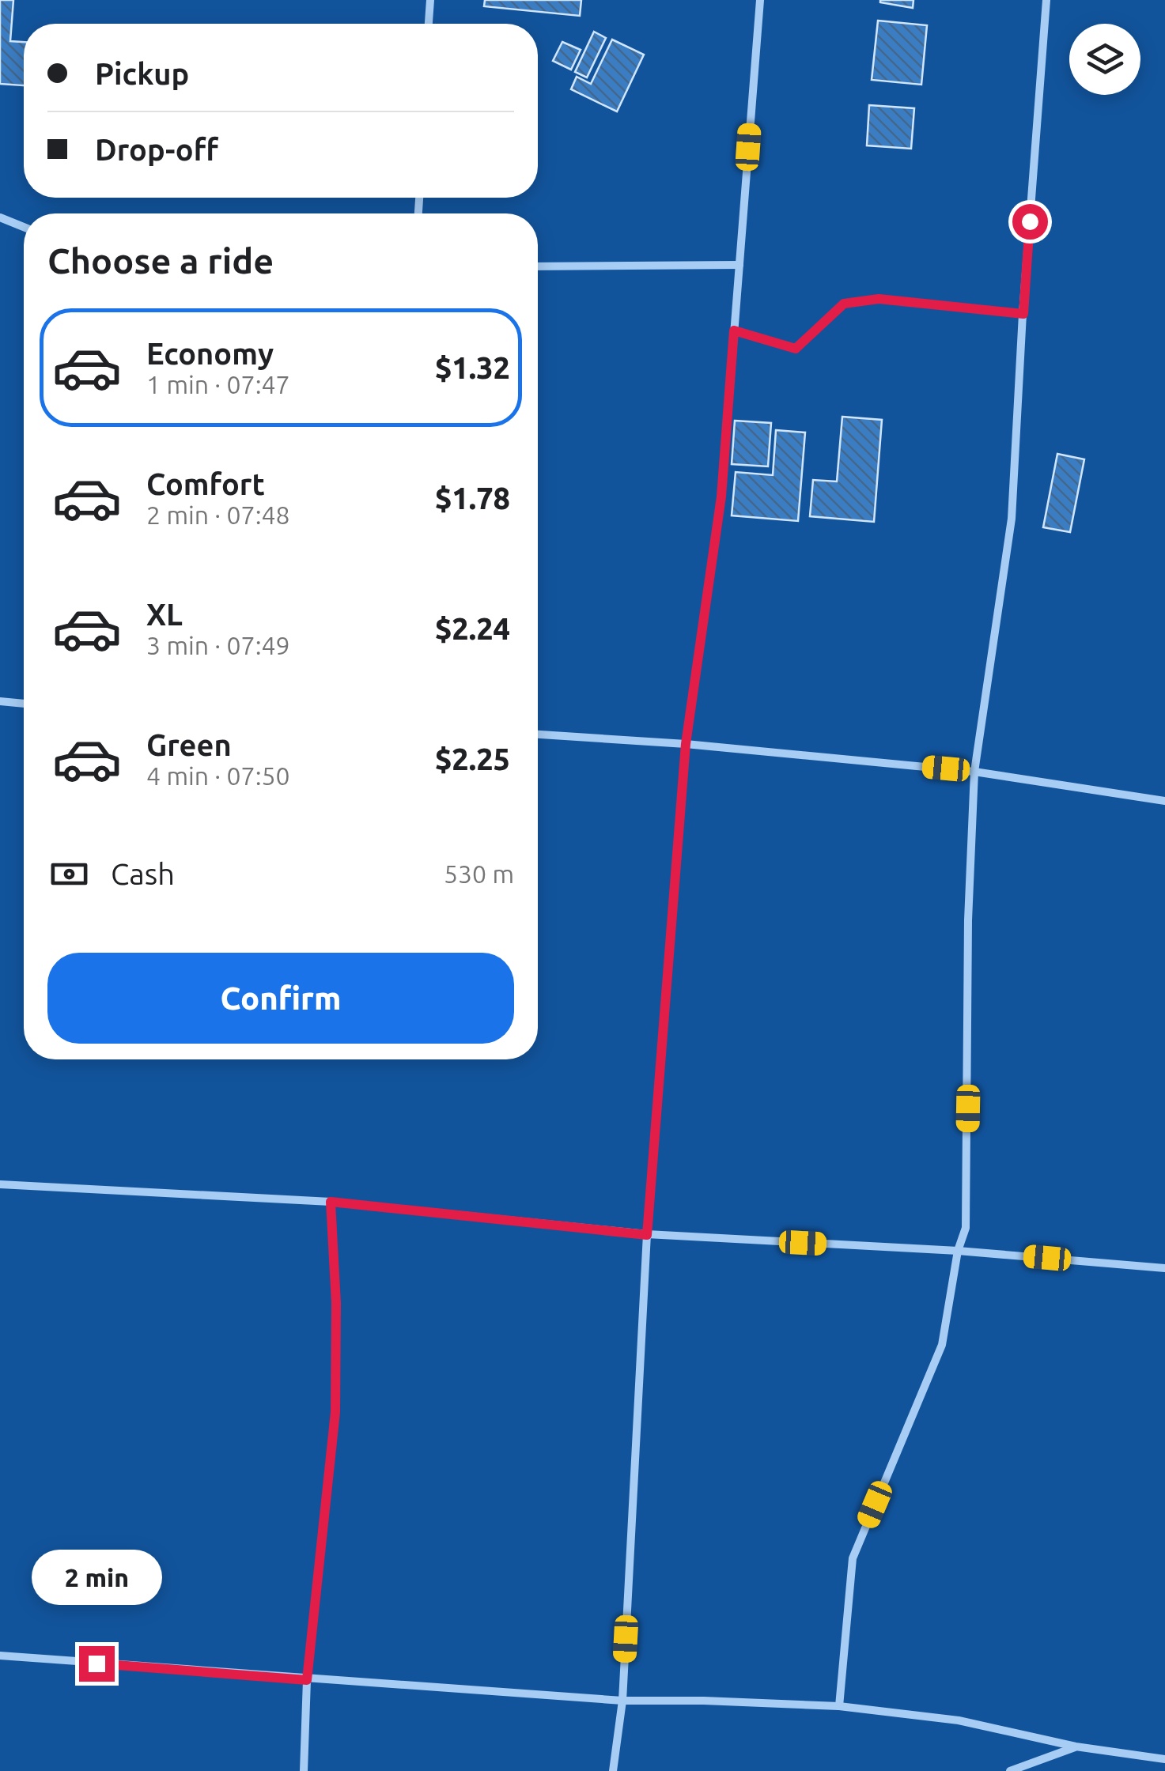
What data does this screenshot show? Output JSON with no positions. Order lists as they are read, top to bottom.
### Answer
{
  "page": {
    "banner": ["Pickup", "Drop-off"],
    "heading": "Choose a ride",
    "list": [
      {
        "name": "Economy",
        "note": "1 min · 07:47",
        "value": "$1.32"
      },
      {
        "name": "Comfort",
        "note": "2 min · 07:48",
        "value": "$1.78"
      },
      {
        "name": "XL",
        "note": "3 min · 07:49",
        "value": "$2.24"
      },
      {
        "name": "Green",
        "note": "4 min · 07:50",
        "value": "$2.25"
      }
    ],
    "pay": ["Cash", "530 m"],
    "buttons": "Confirm",
    "bubble": "2 min"
  }
}
